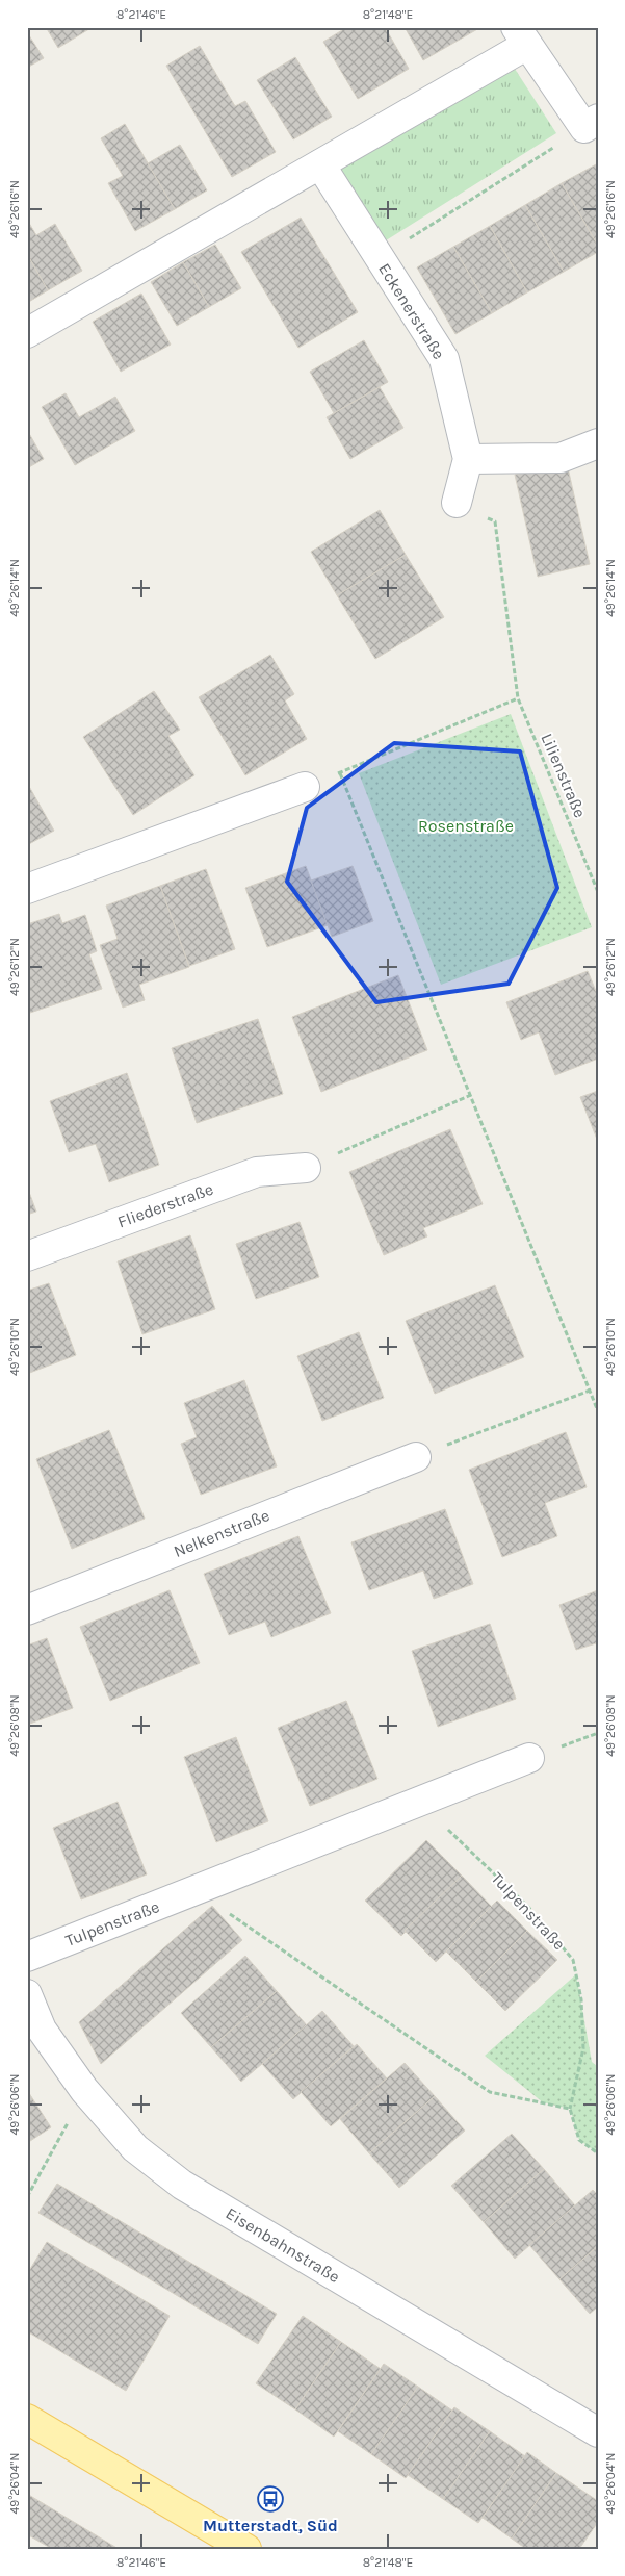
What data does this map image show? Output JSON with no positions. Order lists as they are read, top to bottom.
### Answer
{
  "streets": {
    "street": [
      "Eckenerstraße",
      "Fliederstraße",
      "Nelkenstraße",
      "Tulpenstraße",
      "Eisenbahnstraße"
    ],
    "path": ["Lilienstraße"]
  },
  "crossings": [
    ["Eckenerstraße", "Lilienstraße"]
  ],
  "parks": ["Rosenstraße"],
  "places": {
    "bus stop": ["Mutterstadt, Süd"]
  },
  "coordinates": [
    "8°21'46\"E",
    "8°21'48\"E",
    "49°26'16\"N",
    "49°26'14\"N",
    "49°26'12\"N",
    "49°26'10\"N",
    "49°26'08\"N",
    "49°26'06\"N",
    "49°26'04\"N"
  ]
}
